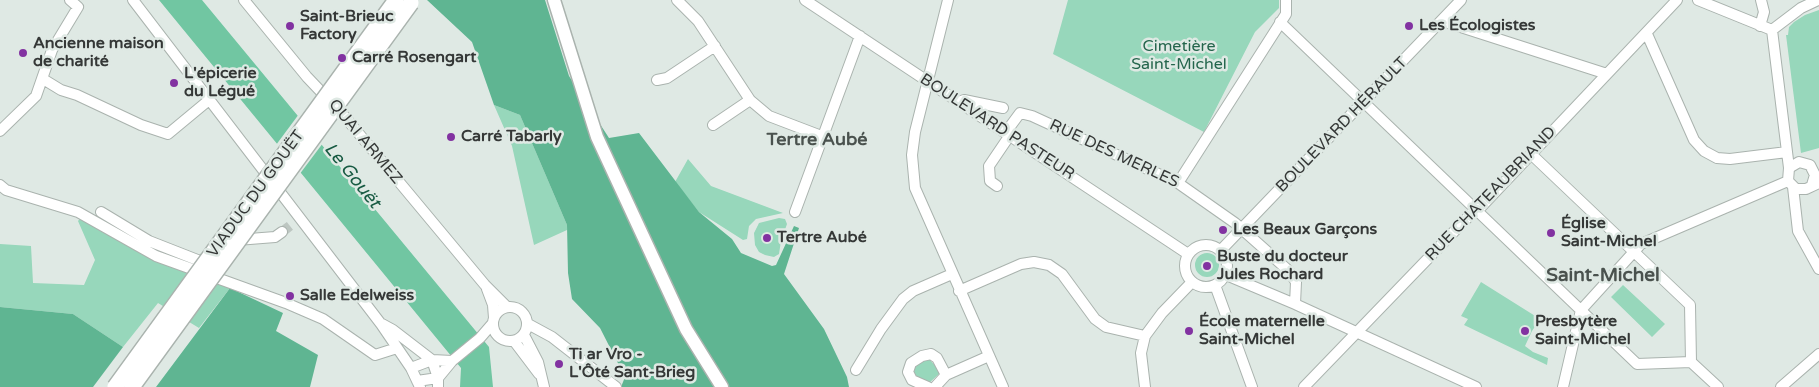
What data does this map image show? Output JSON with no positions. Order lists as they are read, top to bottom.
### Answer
{
  "streets": {
    "highway": ["VIADUC DU GOUËT"],
    "street": [
      "BOULEVARD HÉRAULT",
      "BOULEVARD PASTEUR",
      "QUAI ARMEZ",
      "RUE DES MERLES",
      "RUE CHATEAUBRIAND"
    ]
  },
  "crossings": [
    ["BOULEVARD HÉRAULT", "BOULEVARD PASTEUR"],
    ["BOULEVARD HÉRAULT", "RUE DES MERLES"],
    ["BOULEVARD PASTEUR", "RUE DES MERLES"]
  ],
  "districts": ["Tertre Aubé", "Saint-Michel"],
  "water": ["Le Gouët"],
  "parks": ["Cimetière Saint-Michel"],
  "places": [
    "Saint-Brieuc Factory",
    "Les Écologistes",
    "Ancienne maison de charité",
    "Carré Rosengart",
    "L'épicerie du Légué",
    "Carré Tabarly",
    "Les Beaux Garçons",
    "Église Saint-Michel",
    "Tertre Aubé",
    "Buste du docteur Jules Rochard",
    "Salle Edelweiss",
    "École maternelle Saint-Michel",
    "Presbytère Saint-Michel",
    "Ti ar Vro - L'Ôté Sant-Brieg"
  ]
}
